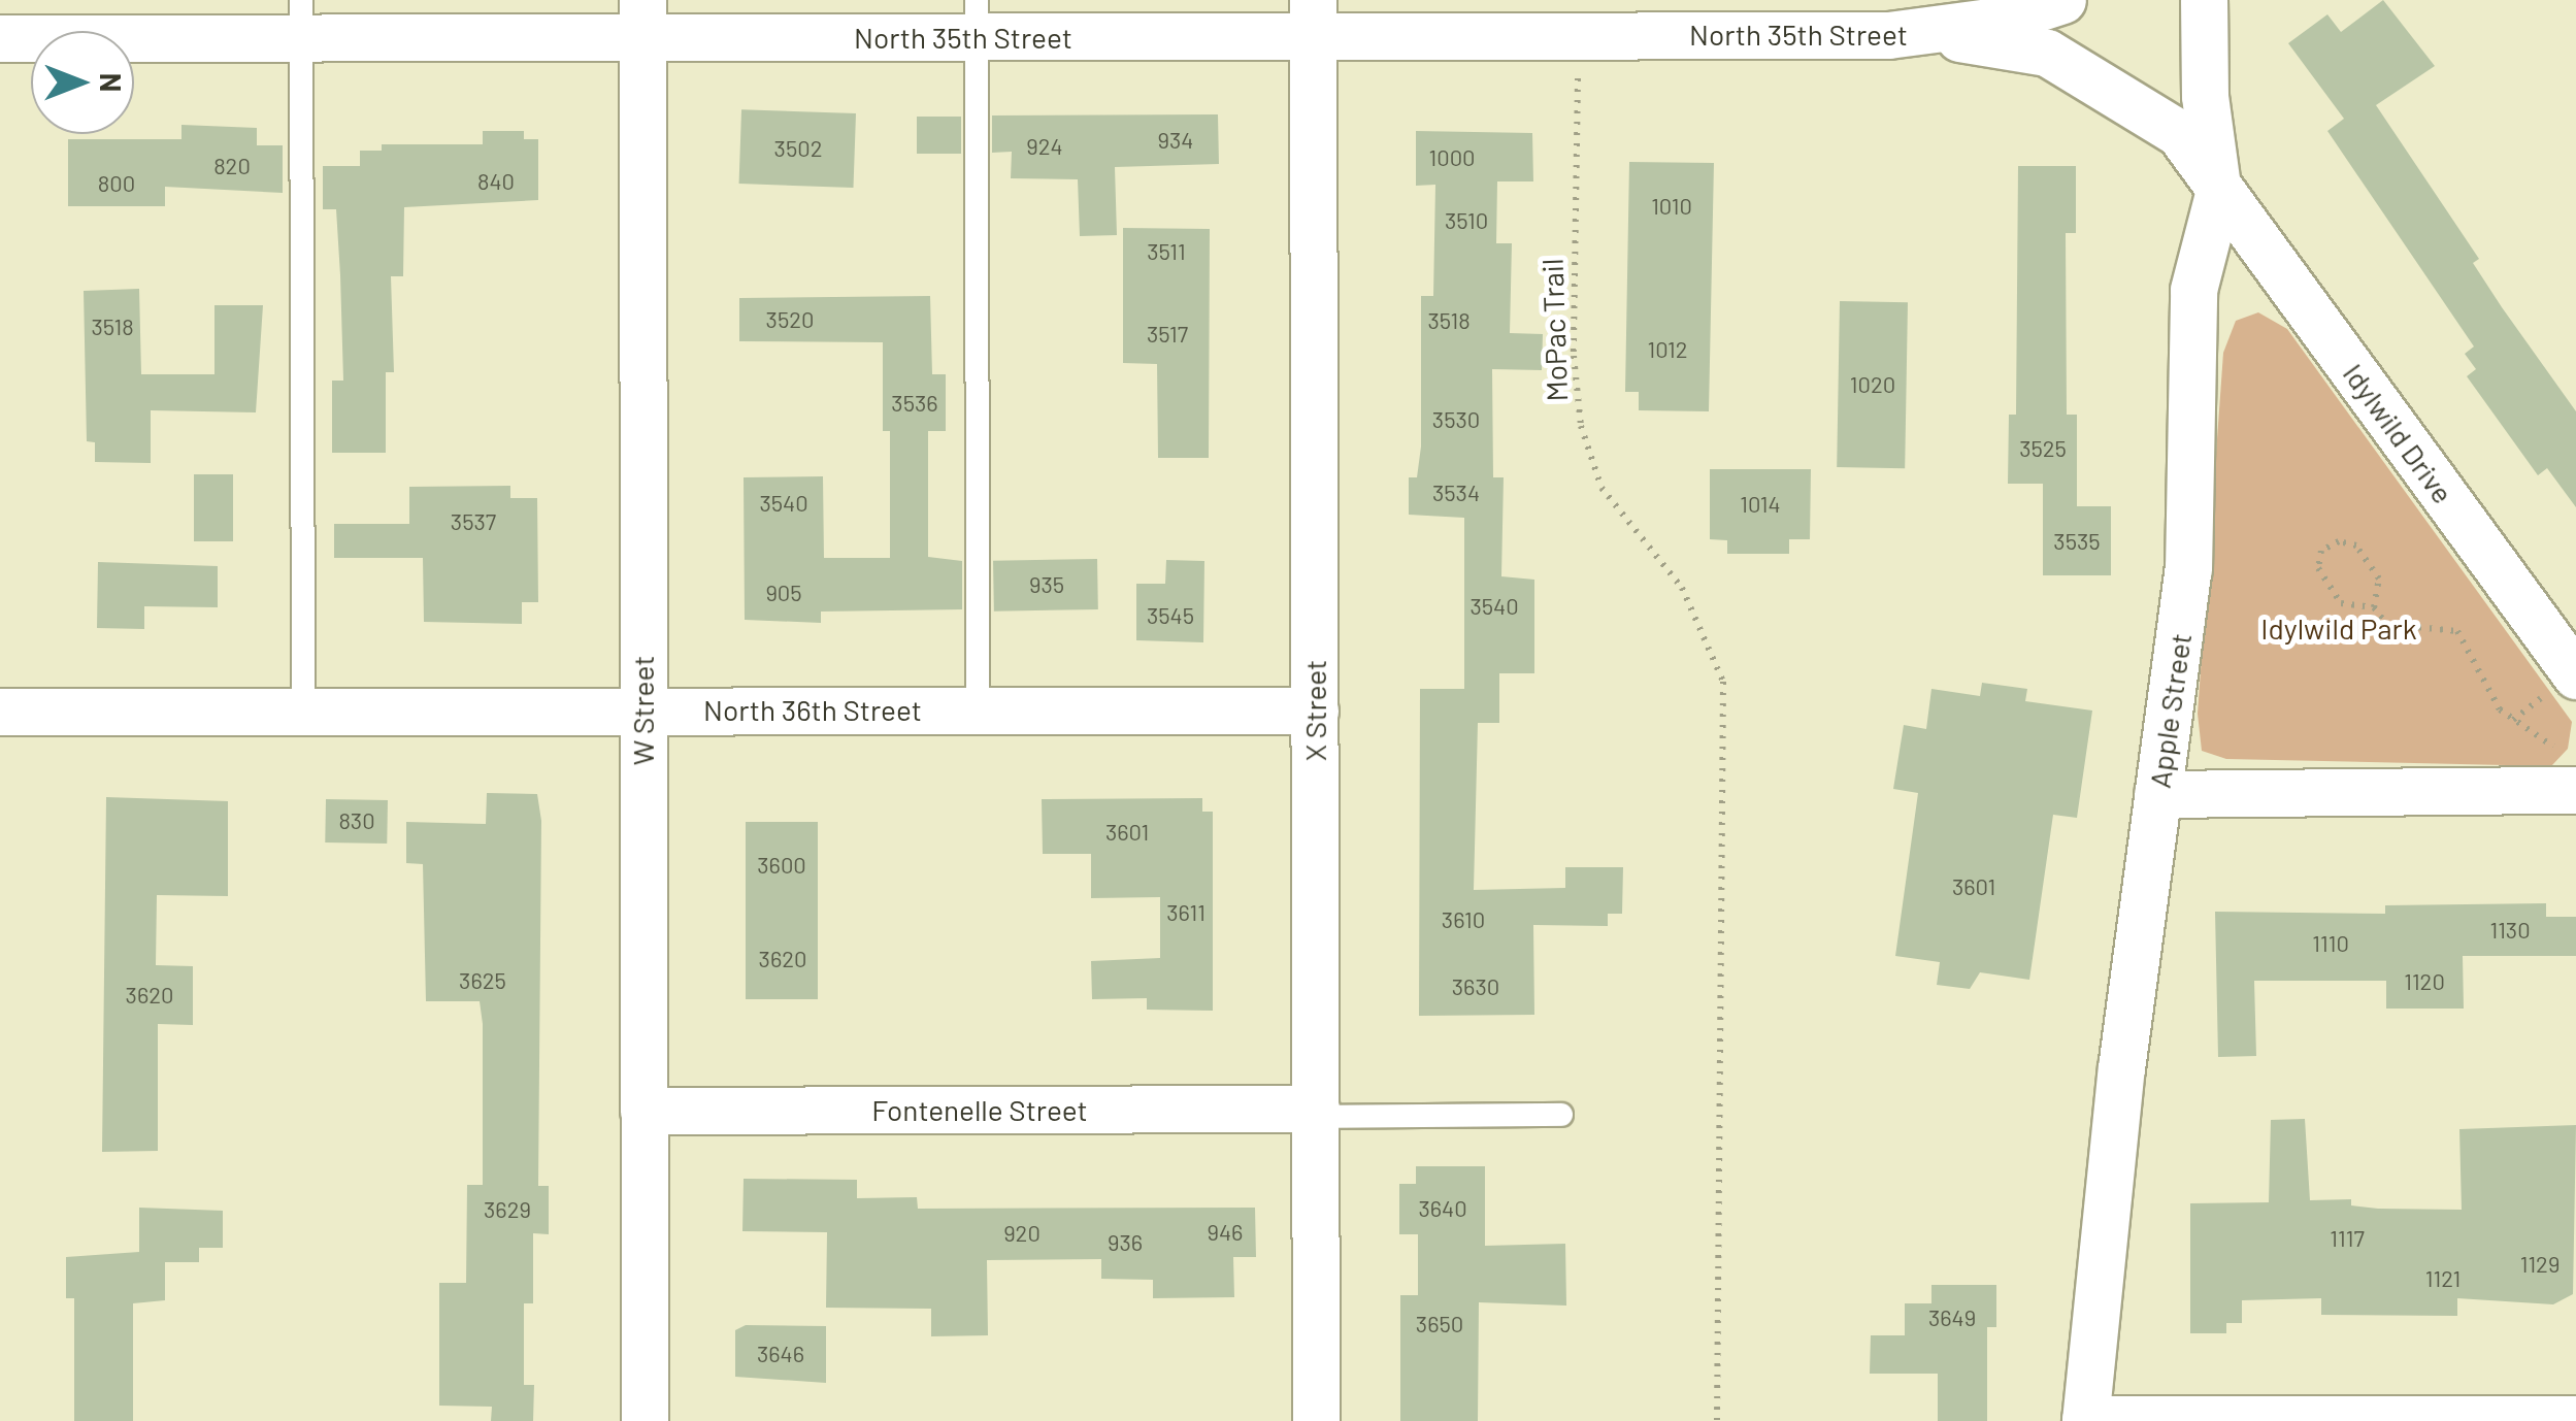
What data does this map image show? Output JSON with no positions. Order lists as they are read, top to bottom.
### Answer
{
  "streets": {
    "street": [
      "North 35th Street",
      "Idylwild Drive",
      "North 36th Street",
      "W Street",
      "X Street",
      "Apple Street",
      "Fontenelle Street"
    ],
    "path": ["MoPac Trail"]
  },
  "crossings": [
    ["North 35th Street", "Idylwild Drive"],
    ["North 35th Street", "W Street"],
    ["North 35th Street", "X Street"],
    ["North 35th Street", "Apple Street"],
    ["Idylwild Drive", "Apple Street"],
    ["North 36th Street", "W Street"],
    ["North 36th Street", "X Street"],
    ["W Street", "Fontenelle Street"],
    ["X Street", "Fontenelle Street"]
  ],
  "parks": ["Idylwild Park"],
  "house_numbers": [
    "934",
    "924",
    "3502",
    "1000",
    "820",
    "840",
    "800",
    "1010",
    "3510",
    "3511",
    "3520",
    "3518",
    "3518",
    "3517",
    "1012",
    "1020",
    "3536",
    "3530",
    "3525",
    "3534",
    "3540",
    "1014",
    "3537",
    "3535",
    "935",
    "905",
    "3540",
    "3545",
    "830",
    "3601",
    "3600",
    "3601",
    "3611",
    "3610",
    "1130",
    "1110",
    "3620",
    "3625",
    "1120",
    "3630",
    "3620",
    "3640",
    "3629",
    "946",
    "920",
    "1117",
    "936",
    "1129",
    "1121",
    "3649",
    "3650",
    "3646"
  ],
  "north": "right"
}
